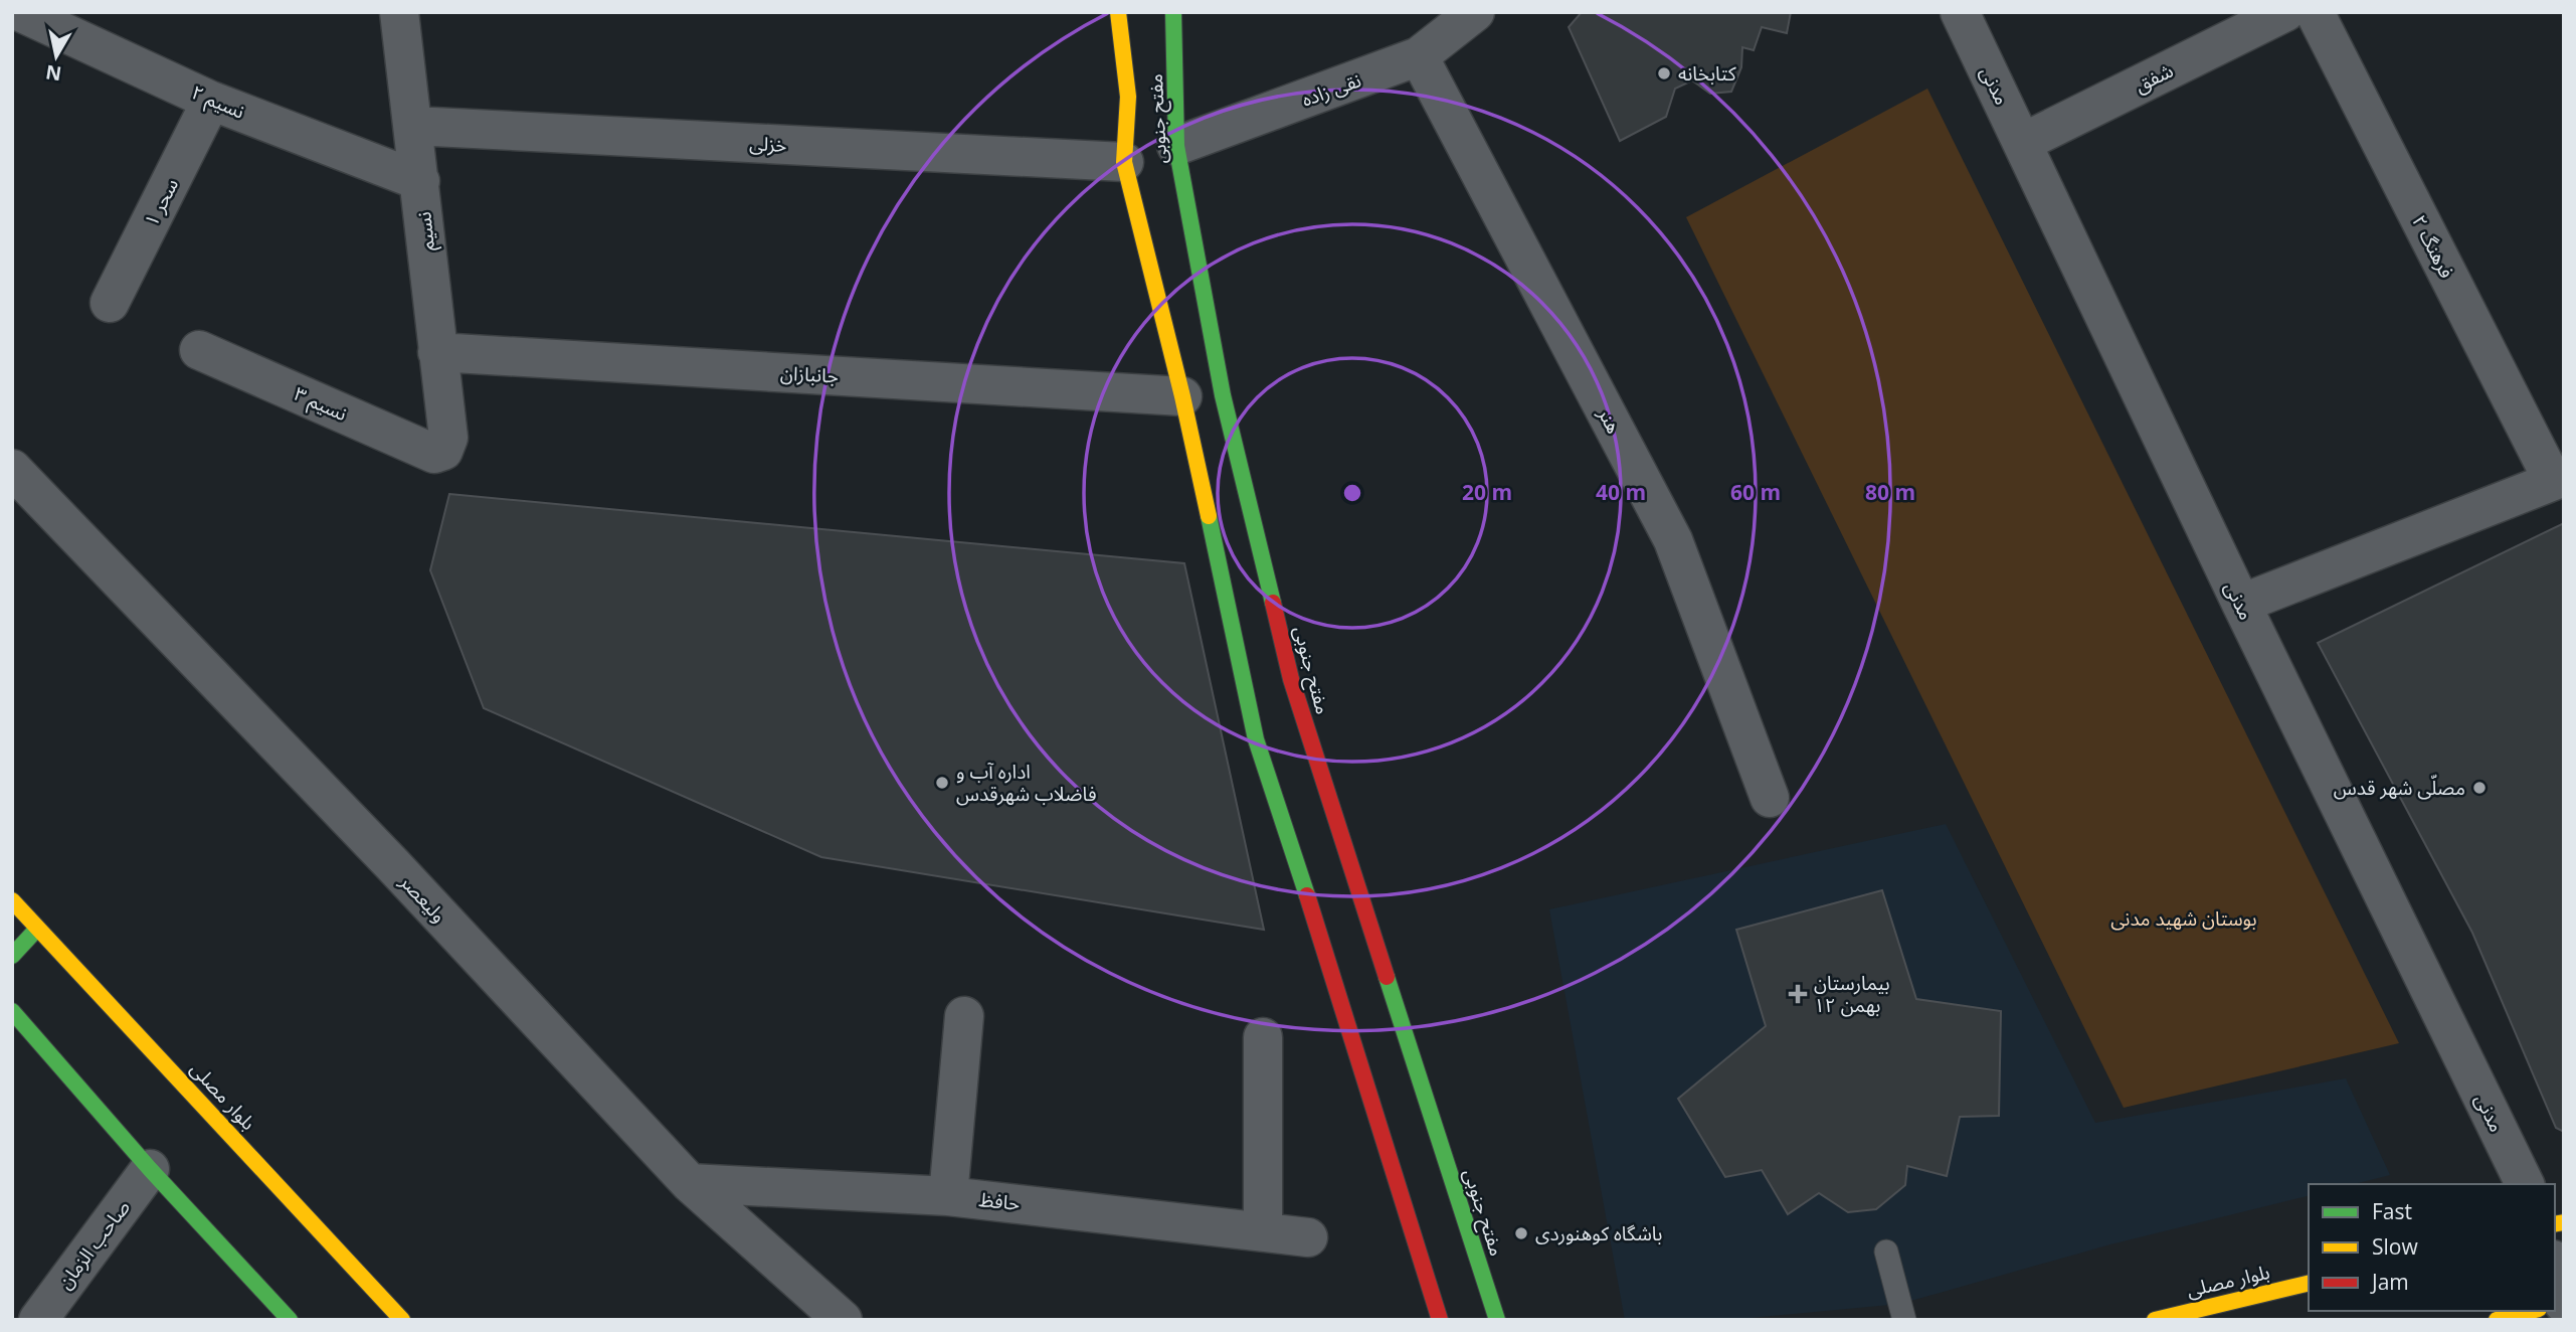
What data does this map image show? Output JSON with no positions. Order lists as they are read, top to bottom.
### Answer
{
  "streets": {
    "street": [
      "شفق",
      "مدنی",
      "نقی زاده",
      "نسیم ۲",
      "مفتح جنوبی",
      "خزلی",
      "سحر ۱",
      "نسیم",
      "فرهنگ ۲",
      "جانبازان",
      "نسیم ۳",
      "هنر",
      "ولیعصر",
      "بلوار مصلی",
      "حافظ",
      "صاحب الزمان"
    ]
  },
  "crossings": [
    ["شفق", "مدنی"],
    ["نقی زاده", "مفتح جنوبی"],
    ["نقی زاده", "هنر"],
    ["نسیم ۲", "سحر ۱"],
    ["نسیم ۲", "نسیم"],
    ["مفتح جنوبی", "خزلی"],
    ["مفتح جنوبی", "جانبازان"],
    ["خزلی", "نسیم"],
    ["نسیم", "جانبازان"],
    ["نسیم", "نسیم ۳"],
    ["ولیعصر", "حافظ"]
  ],
  "parks": ["بوستان شهید مدنی"],
  "places": {
    "other": [
      "کتابخانه",
      "اداره آب و فاضلاب شهرقدس",
      "مصلّی شهر قدس",
      "باشگاه کوهنوردی"
    ],
    "health": ["بیمارستان ۱۲ بهمن"]
  },
  "legend": ["Fast", "Slow", "Jam"],
  "north": "bottom",
  "rings": [
    "20 m",
    "40 m",
    "60 m",
    "80 m"
  ]
}
